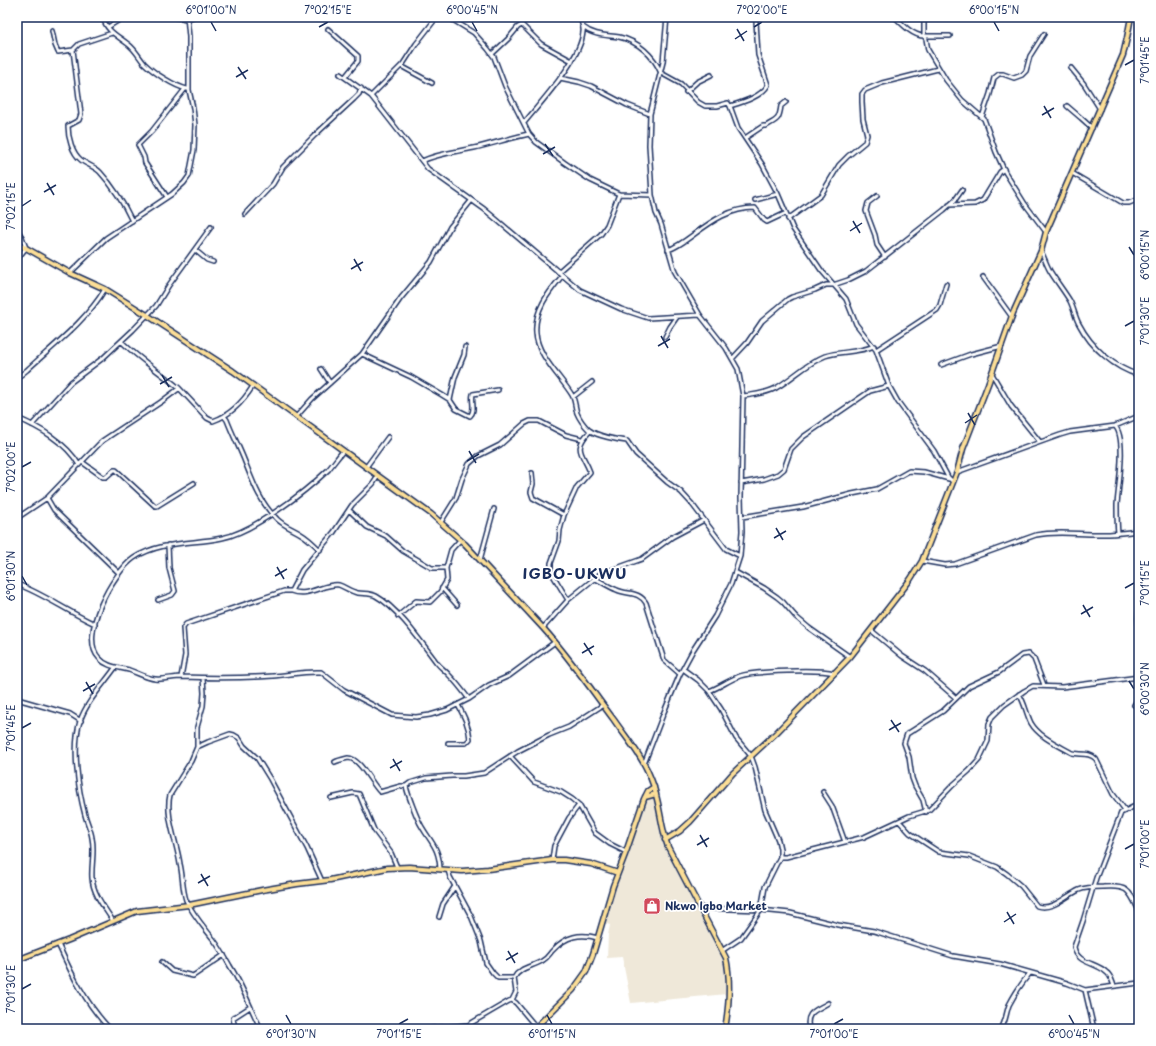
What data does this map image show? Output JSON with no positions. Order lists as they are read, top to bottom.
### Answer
{
  "districts": ["IGBO-UKWU"],
  "places": {
    "shop": ["Nkwo Igbo Market"]
  },
  "coordinates": [
    "6°01'00\"N",
    "7°02'15\"E",
    "6°00'45\"N",
    "7°02'00\"E",
    "6°00'15\"N",
    "7°01'45\"E",
    "7°01'30\"E",
    "6°01'30\"N",
    "7°01'15\"E",
    "6°00'30\"N",
    "7°01'00\"E",
    "6°01'15\"N"
  ]
}
